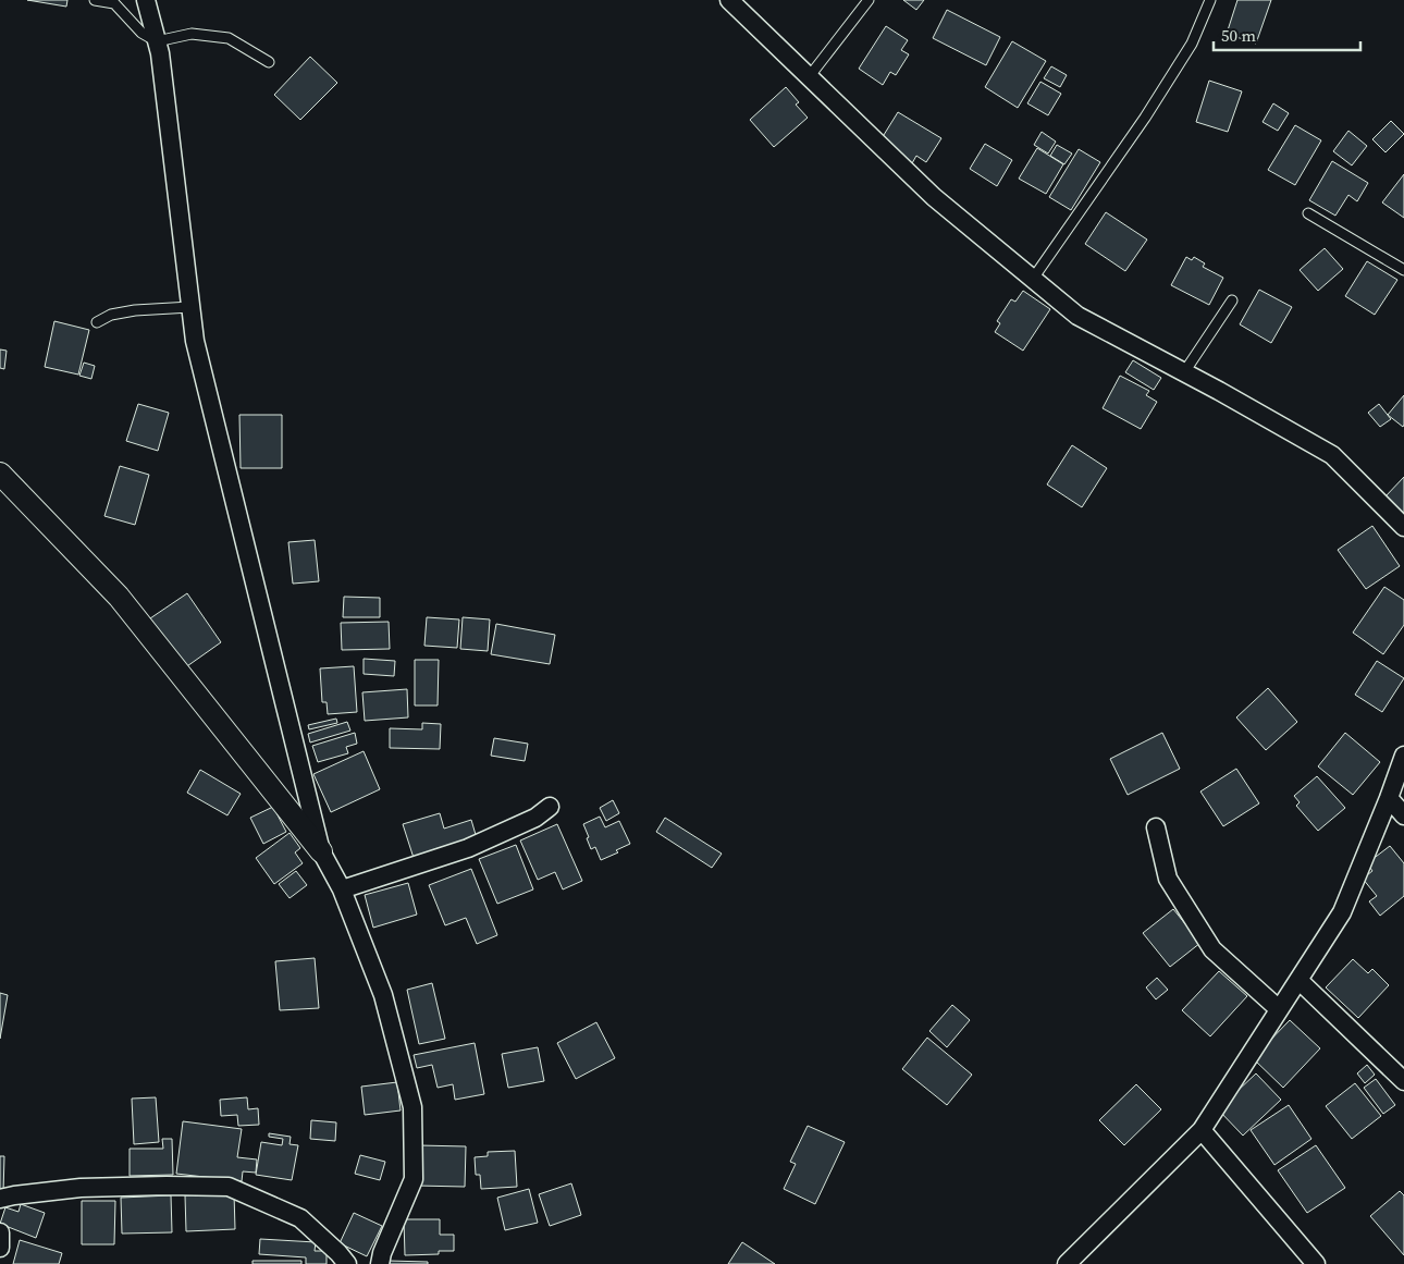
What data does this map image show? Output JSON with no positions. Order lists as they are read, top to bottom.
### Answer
{
  "scale_bar": "50 m"
}
